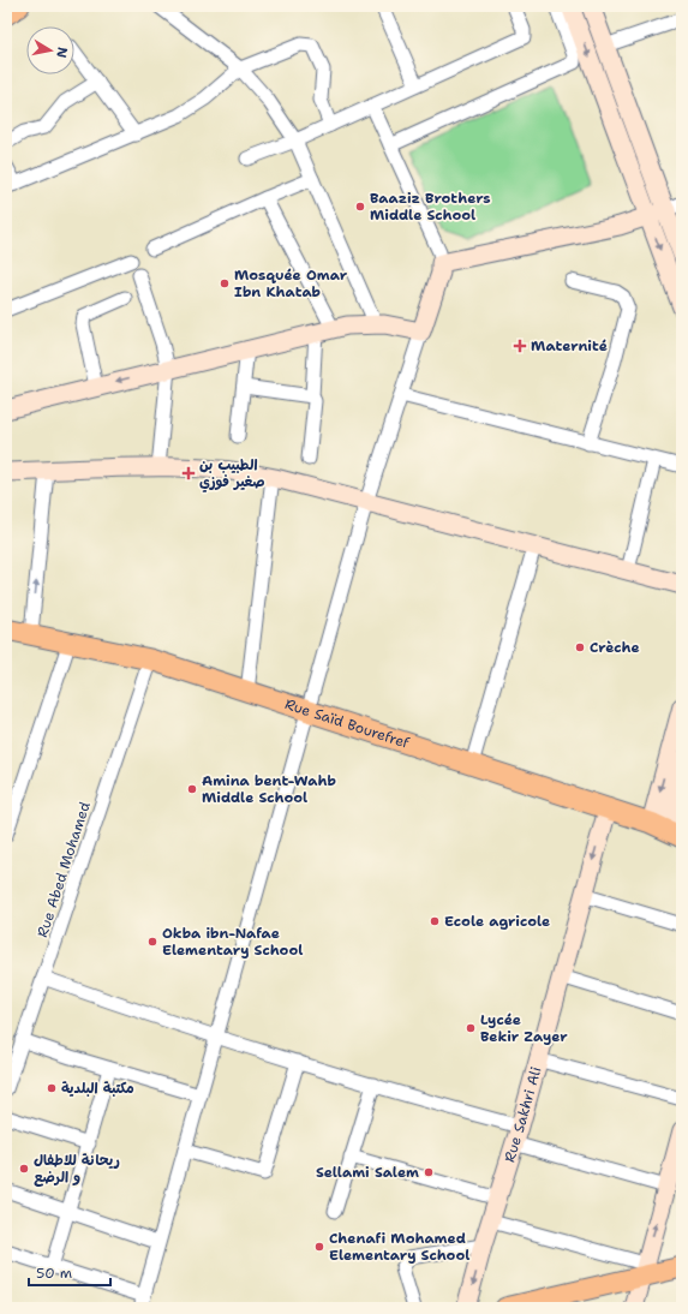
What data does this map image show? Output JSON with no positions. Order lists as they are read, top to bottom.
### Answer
{
  "streets": {
    "main road": ["Rue Saïd Bourefref", "Rue Sakhri Ali"],
    "street": ["Rue Abed Mohamed"]
  },
  "crossings": [
    ["Rue Saïd Bourefref", "Rue Abed Mohamed"],
    ["Rue Saïd Bourefref", "Rue Sakhri Ali"]
  ],
  "places": {
    "other": [
      "Baaziz Brothers Middle School",
      "Mosquée Omar Ibn Khatab",
      "Crèche",
      "Amina bent-Wahb Middle School",
      "Ecole agricole",
      "Okba ibn-Nafae Elementary School",
      "Lycée Bekir Zayer",
      "مكتبة البلدية",
      "ريحانة للاطفال و الرضع",
      "Sellami Salem",
      "Chenafi Mohamed Elementary School"
    ],
    "health": ["Maternité", "الطبيب بن صغير فوزي"]
  },
  "scale_bar": "50 m",
  "north": "right"
}
